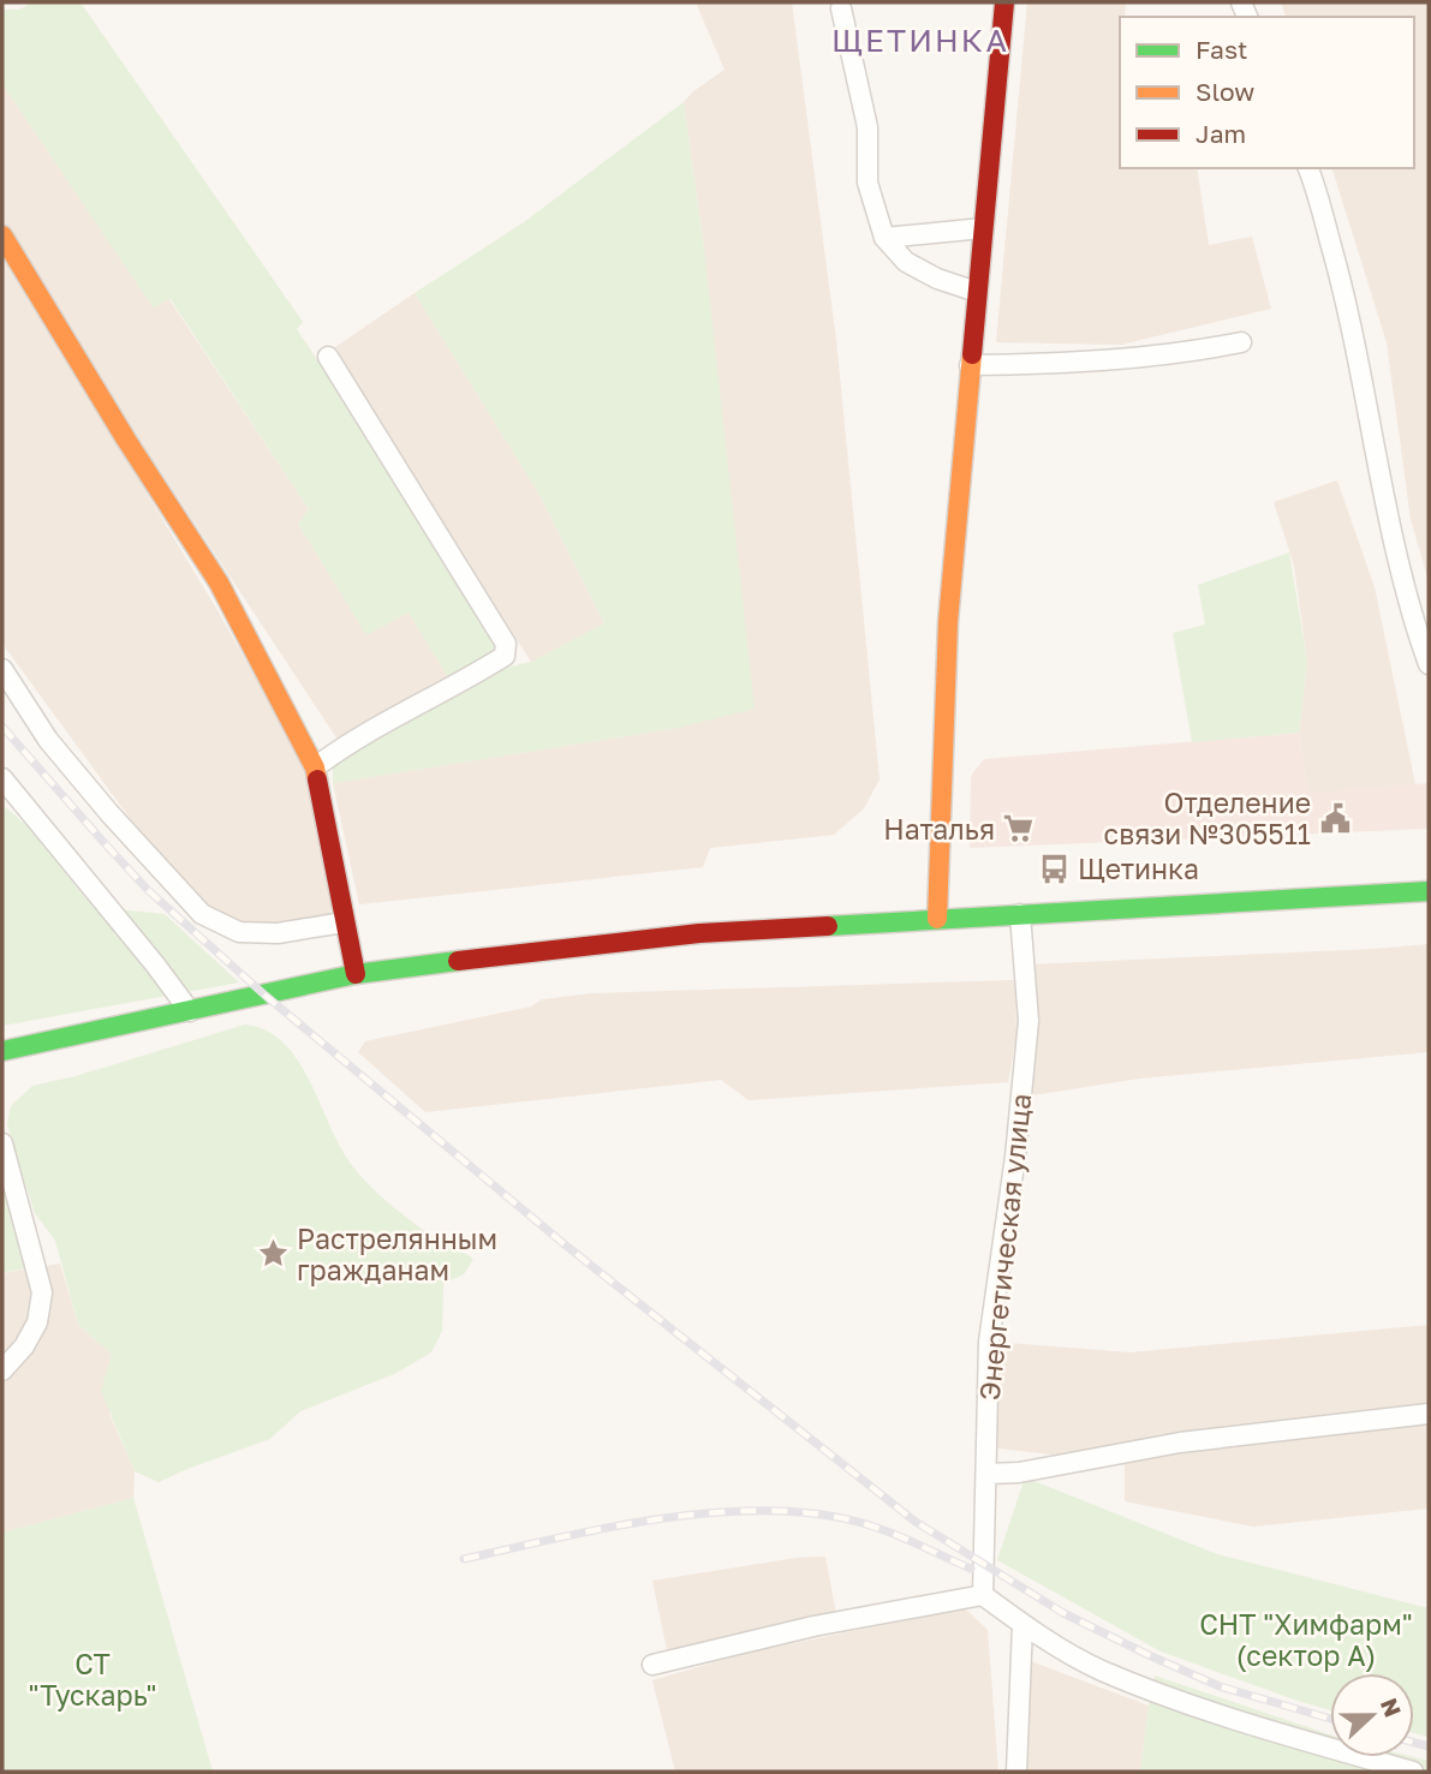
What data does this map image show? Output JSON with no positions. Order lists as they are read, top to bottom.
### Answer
{
  "streets": {
    "street": ["Энергетическая улица"]
  },
  "districts": ["ЩЕТИНКА"],
  "parks": ["СНТ \"Химфарм\" (сектор А)", "СТ \"Тускарь\""],
  "places": {
    "public building": ["Отделение связи №305511"],
    "supermarket": ["Наталья"],
    "bus stop": ["Щетинка"],
    "place": ["Растрелянным гражданам"]
  },
  "legend": ["Fast", "Slow", "Jam"],
  "north": "right"
}
